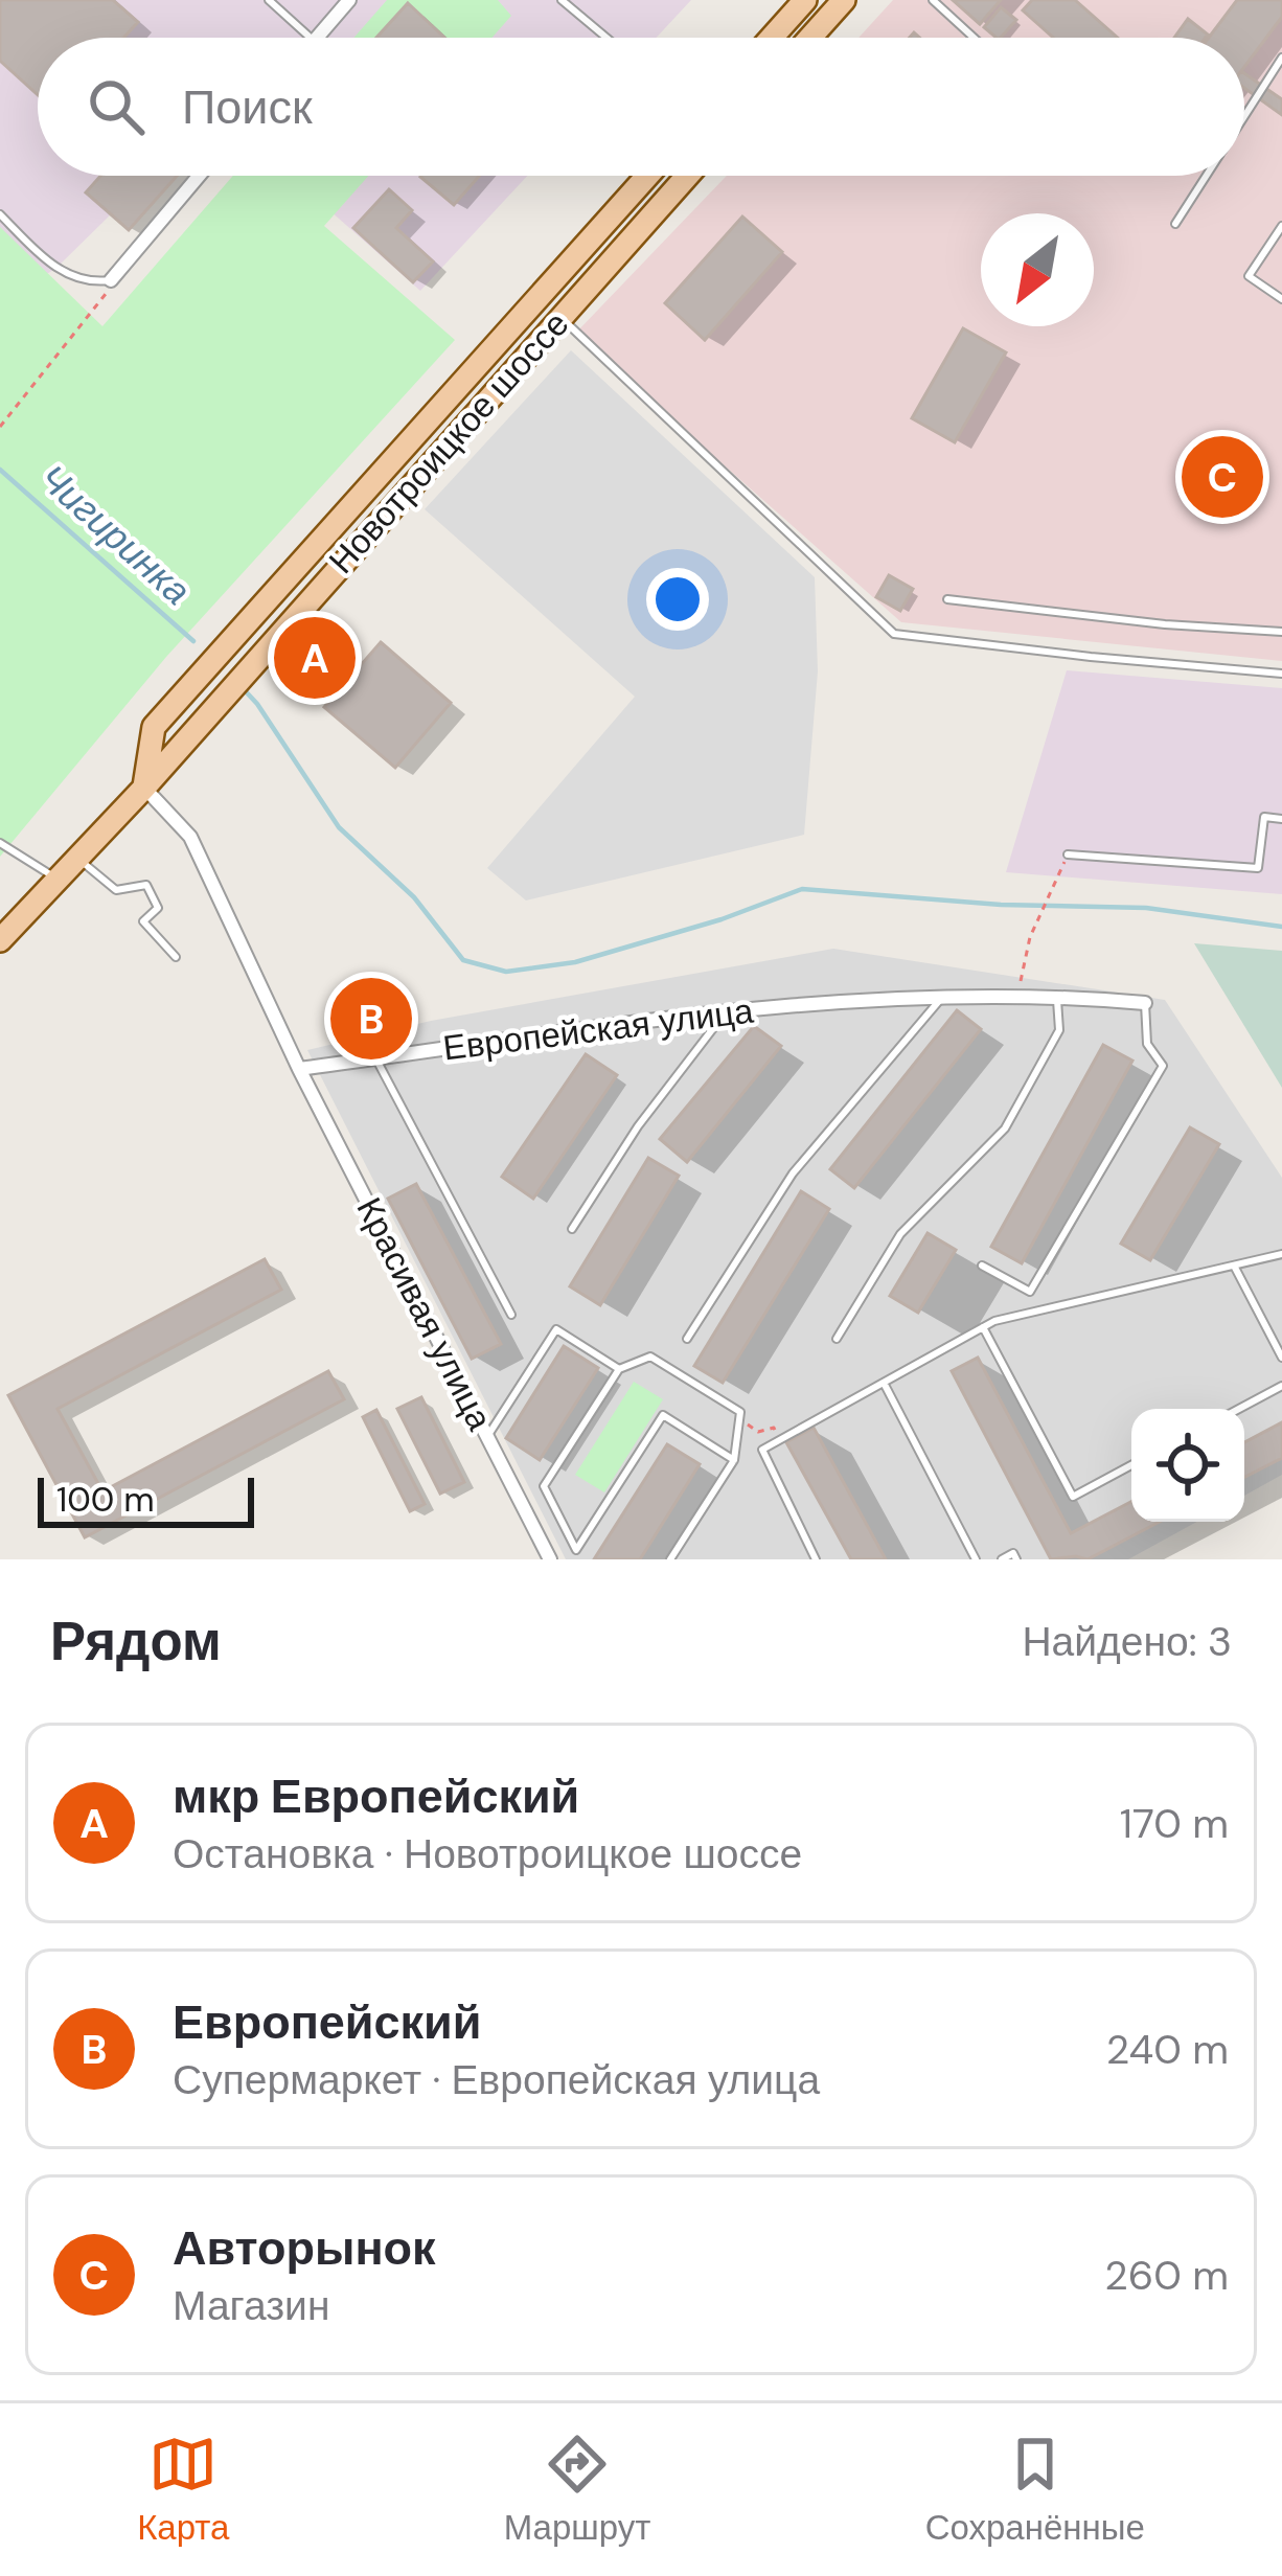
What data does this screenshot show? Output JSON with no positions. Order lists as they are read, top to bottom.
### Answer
{
  "streets": {
    "main road": ["Новотроицкое шоссе"],
    "street": ["Европейская улица", "Красивая улица"]
  },
  "crossings": [
    ["Европейская улица", "Красивая улица"]
  ],
  "water": ["Чигиринка"],
  "scale_bar": "100 m",
  "north": "bottom left",
  "page": {
    "search": "Поиск",
    "pins": ["C", "A", "B"],
    "scale": "100 m",
    "heading": ["Рядом", "Найдено: 3"],
    "list": [
      {
        "mark": "A",
        "name": "мкр Европейский",
        "note": "Остановка · Новотроицкое шоссе",
        "value": "170 m"
      },
      {
        "mark": "B",
        "name": "Европейский",
        "note": "Супермаркет · Европейская улица",
        "value": "240 m"
      },
      {
        "mark": "C",
        "name": "Авторынок",
        "note": "Магазин",
        "value": "260 m"
      }
    ],
    "nav": ["Карта", "Маршрут", "Сохранённые"]
  }
}
